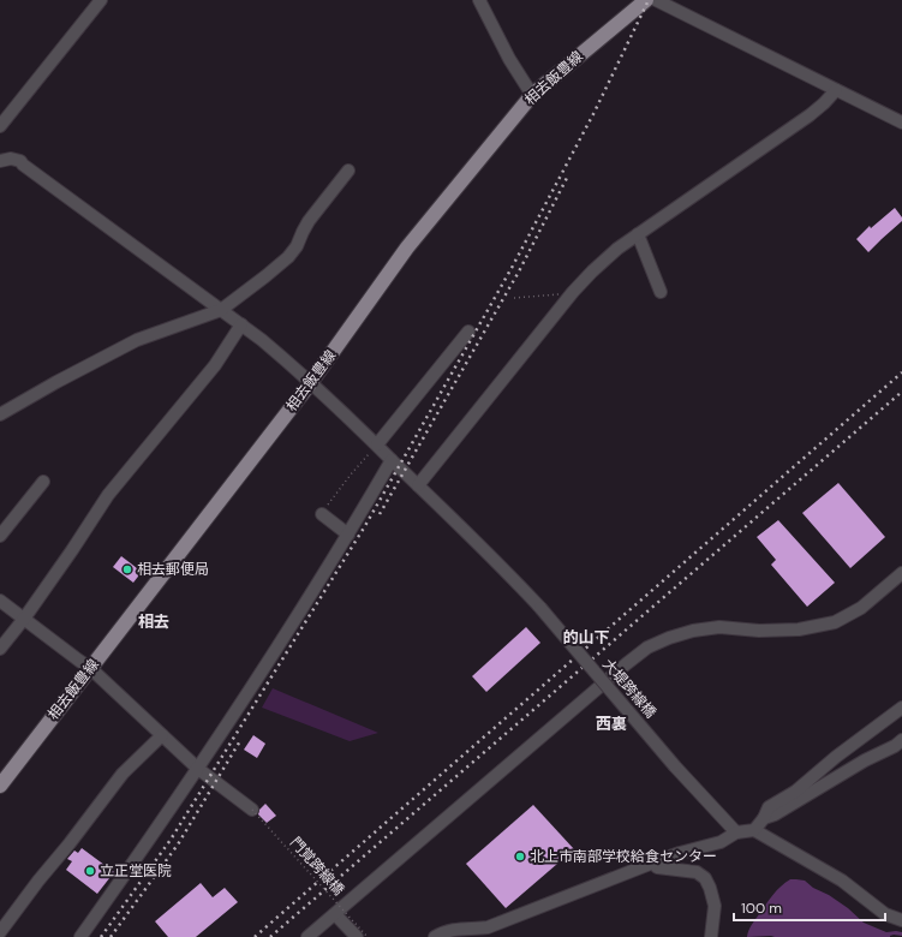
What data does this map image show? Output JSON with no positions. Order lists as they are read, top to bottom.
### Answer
{
  "streets": {
    "main road": ["相去飯豊線"],
    "street": ["大堤跨線橋"],
    "path": ["門覚跨線橋"]
  },
  "crossings": [
    ["相去飯豊線", "大堤跨線橋"]
  ],
  "districts": ["相去", "的山下", "西裏"],
  "places": ["相去郵便局", "北上市南部学校給食センター", "立正堂医院"],
  "scale_bar": "100 m"
}
